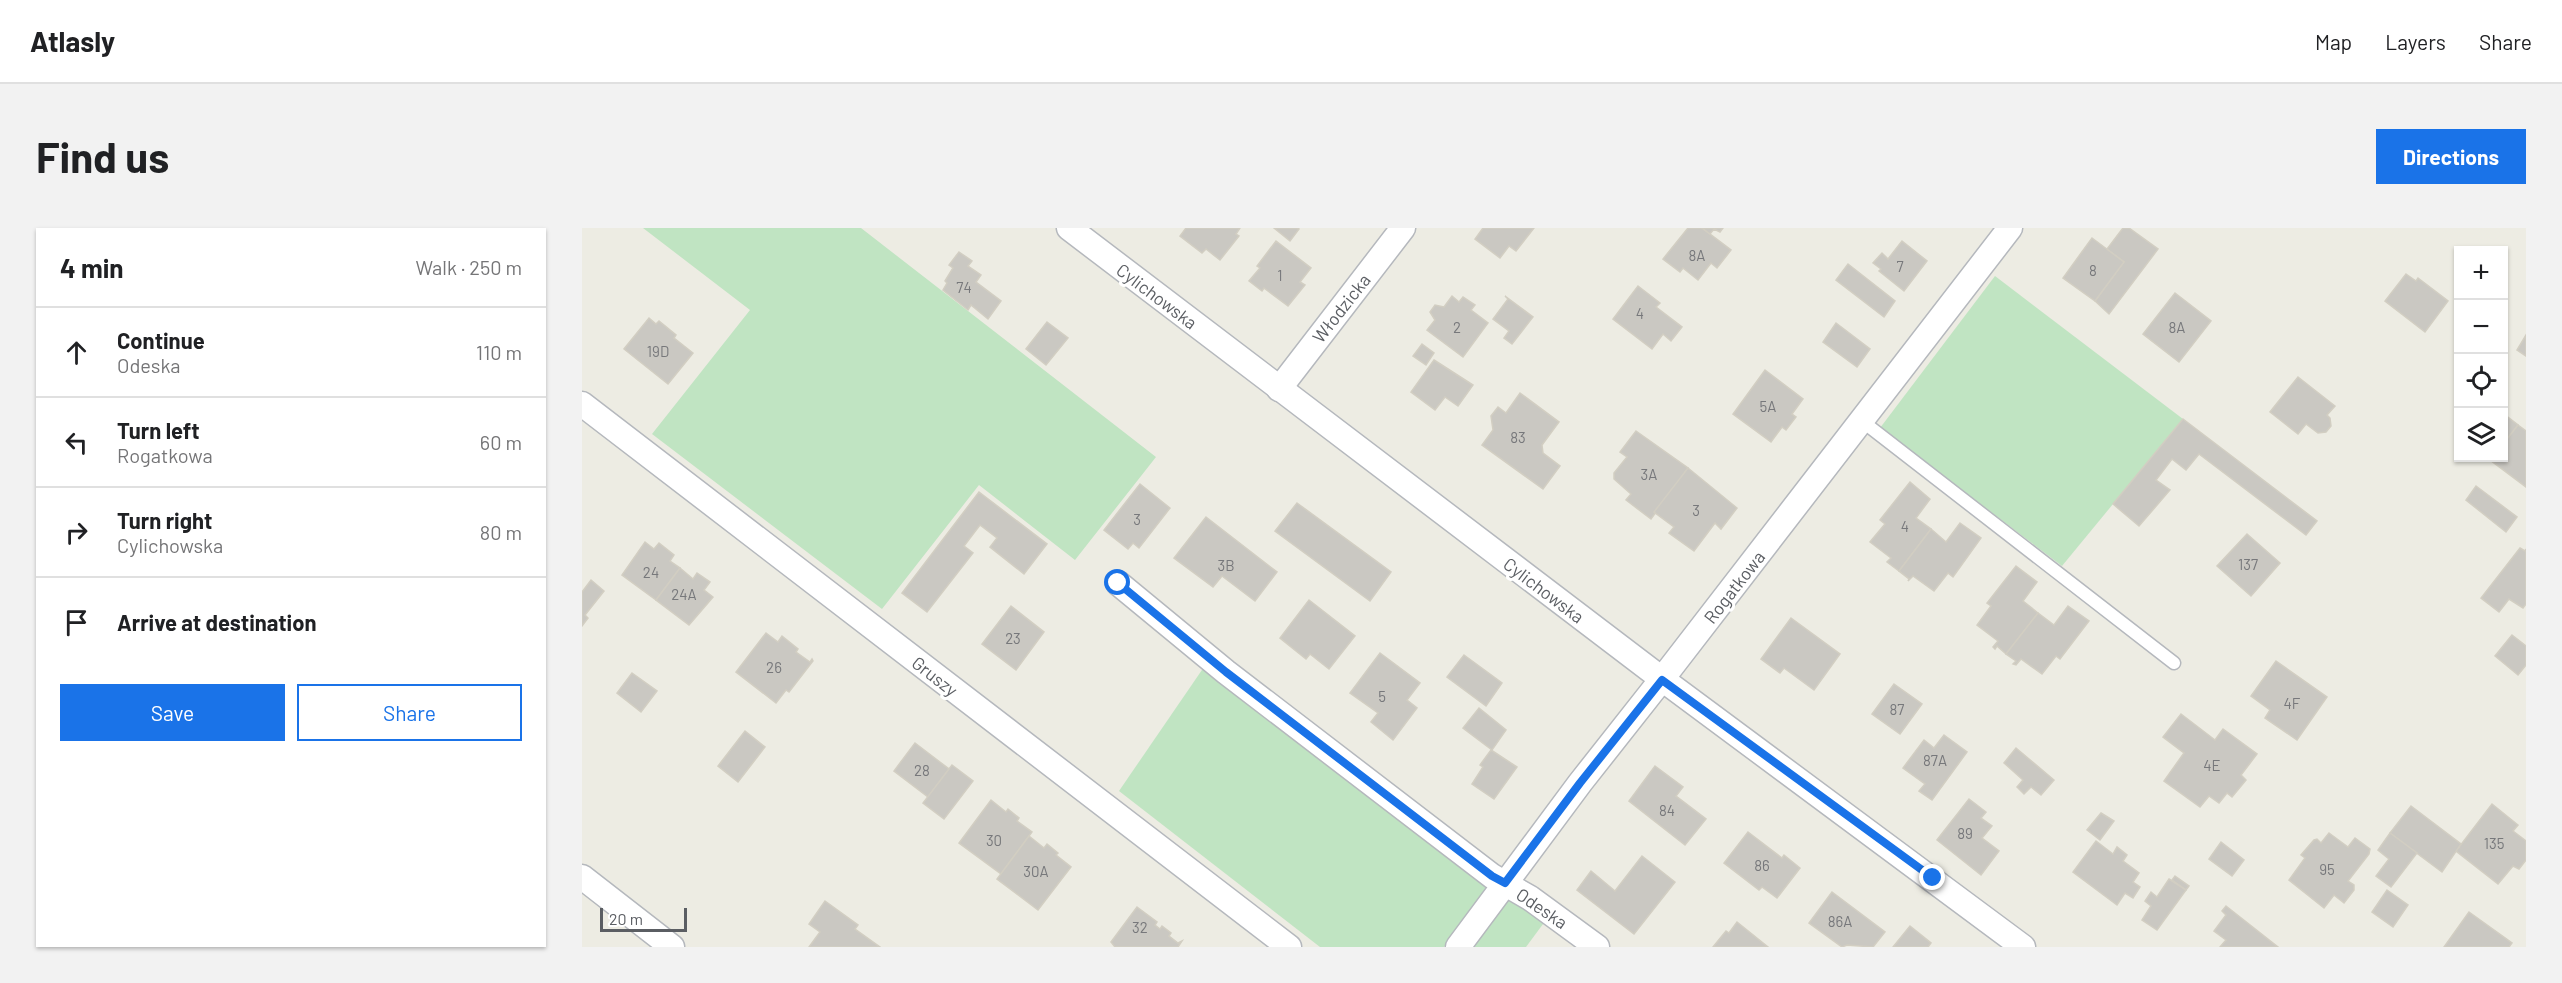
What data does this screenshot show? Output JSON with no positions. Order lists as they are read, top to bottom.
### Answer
{
  "streets": {
    "street": [
      "Cylichowska",
      "Włodzicka",
      "Rogatkowa",
      "Gruszy",
      "Odeska"
    ]
  },
  "crossings": [
    ["Cylichowska", "Włodzicka"],
    ["Cylichowska", "Rogatkowa"],
    ["Rogatkowa", "Odeska"]
  ],
  "house_numbers": [
    "8A",
    "7",
    "8",
    "1",
    "74",
    "4",
    "2",
    "8A",
    "19D",
    "5A",
    "83",
    "3A",
    "3",
    "3",
    "4",
    "137",
    "3B",
    "24",
    "24A",
    "23",
    "26",
    "5",
    "4F",
    "87",
    "87A",
    "4E",
    "28",
    "84",
    "89",
    "30",
    "135",
    "86",
    "95",
    "30A",
    "86A",
    "32"
  ],
  "scale_bar": "20 m",
  "page": {
    "header": "Atlasly",
    "nav": ["Map", "Layers", "Share"],
    "buttons": [
      "Directions",
      ["Save", "Share"]
    ],
    "title": "Find us",
    "heading": ["4 min", "Walk · 250 m"],
    "map_buttons": ["+", "−"],
    "list": [
      ["Continue", "Odeska", "110 m"],
      ["Turn left", "Rogatkowa", "60 m"],
      ["Turn right", "Cylichowska", "80 m"],
      "Arrive at destination"
    ],
    "scale": "20 m"
  }
}
